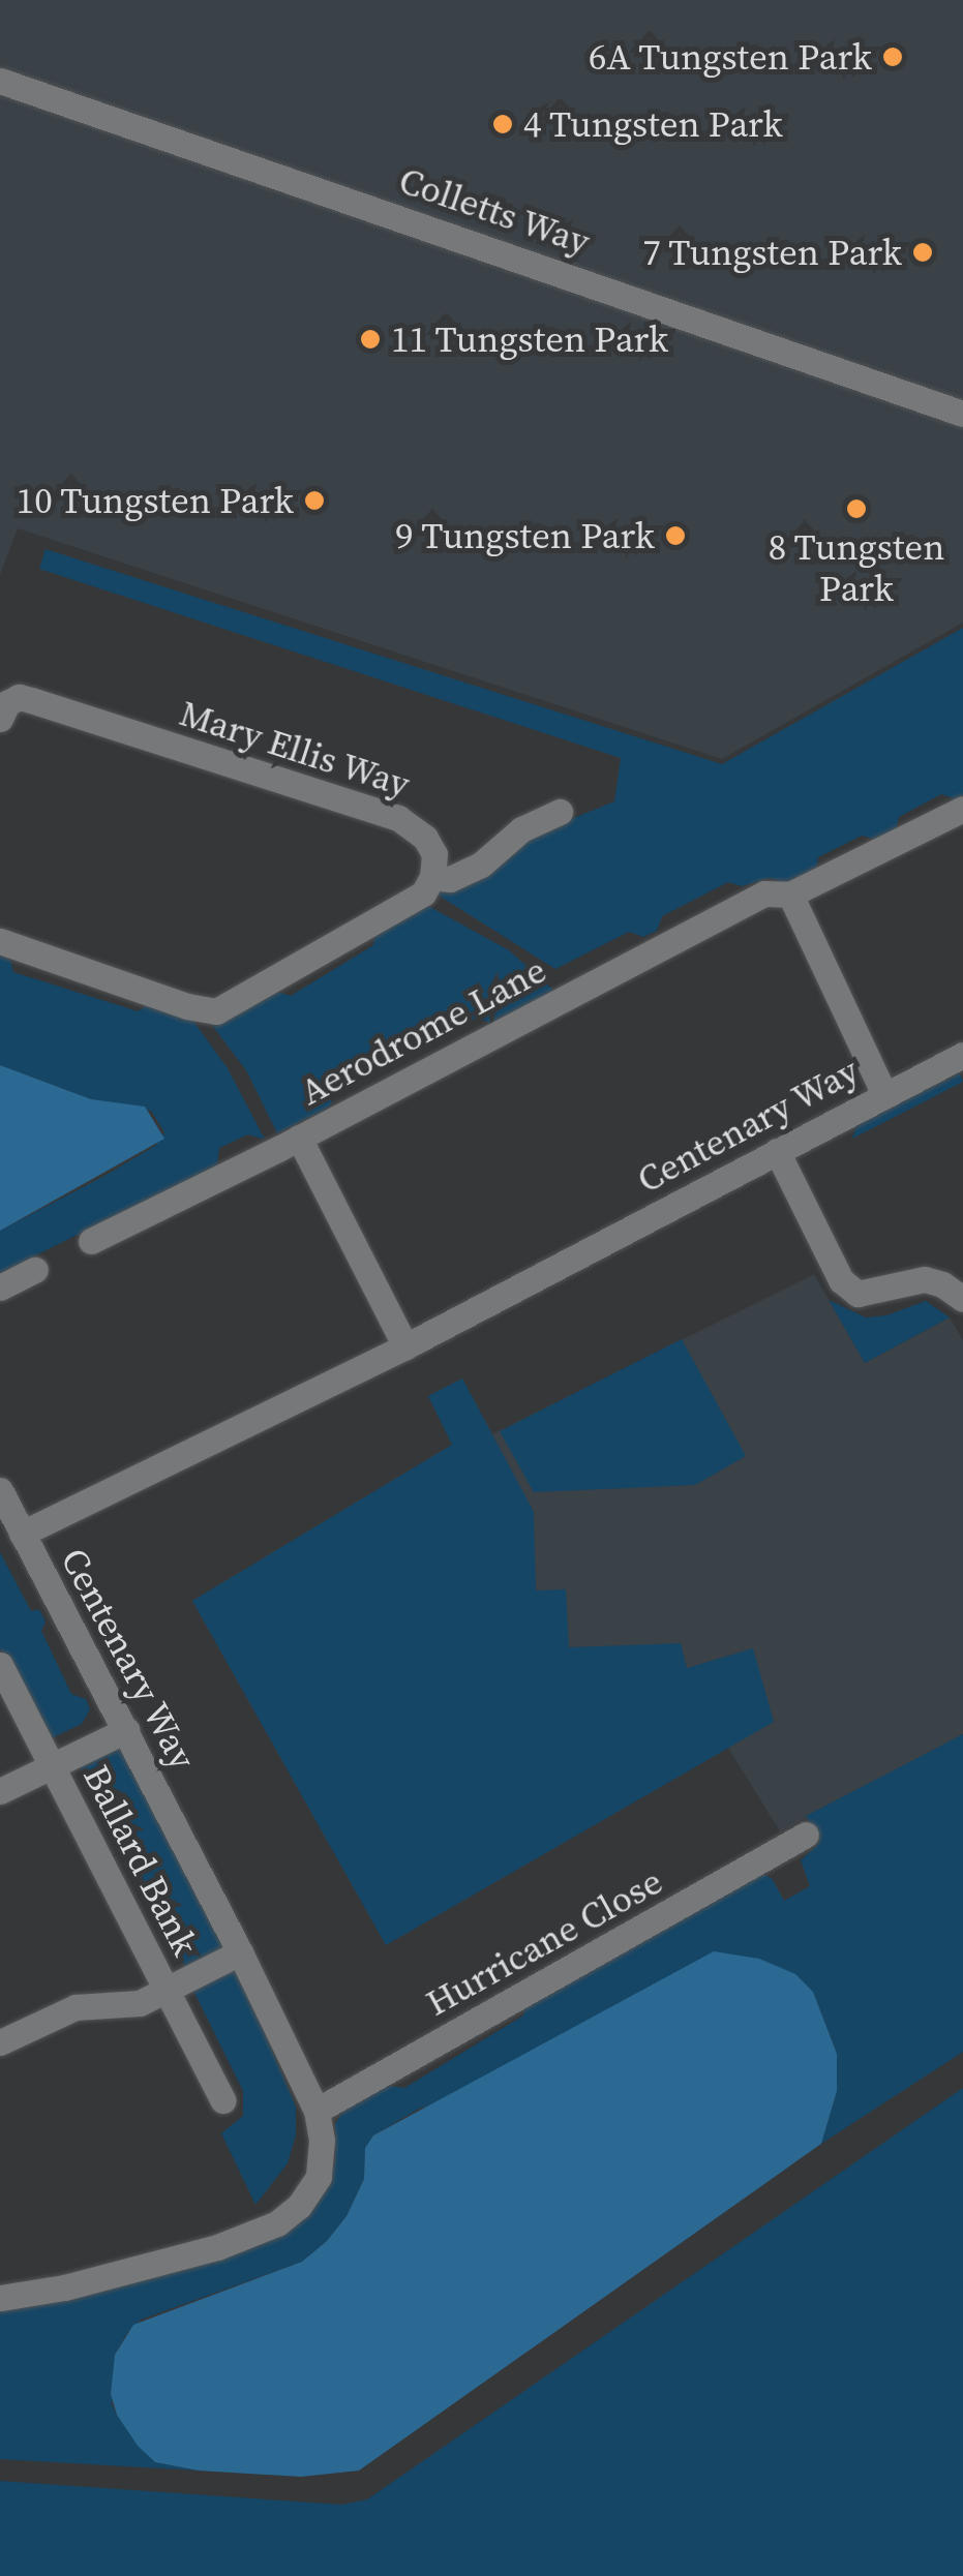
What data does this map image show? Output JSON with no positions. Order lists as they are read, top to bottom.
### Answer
{
  "streets": {
    "street": [
      "Colletts Way",
      "Mary Ellis Way",
      "Aerodrome Lane",
      "Centenary Way",
      "Ballard Bank",
      "Hurricane Close"
    ]
  },
  "crossings": [
    ["Centenary Way", "Hurricane Close"]
  ],
  "places": [
    "6A Tungsten Park",
    "4 Tungsten Park",
    "7 Tungsten Park",
    "11 Tungsten Park",
    "10 Tungsten Park",
    "8 Tungsten Park",
    "9 Tungsten Park"
  ]
}
